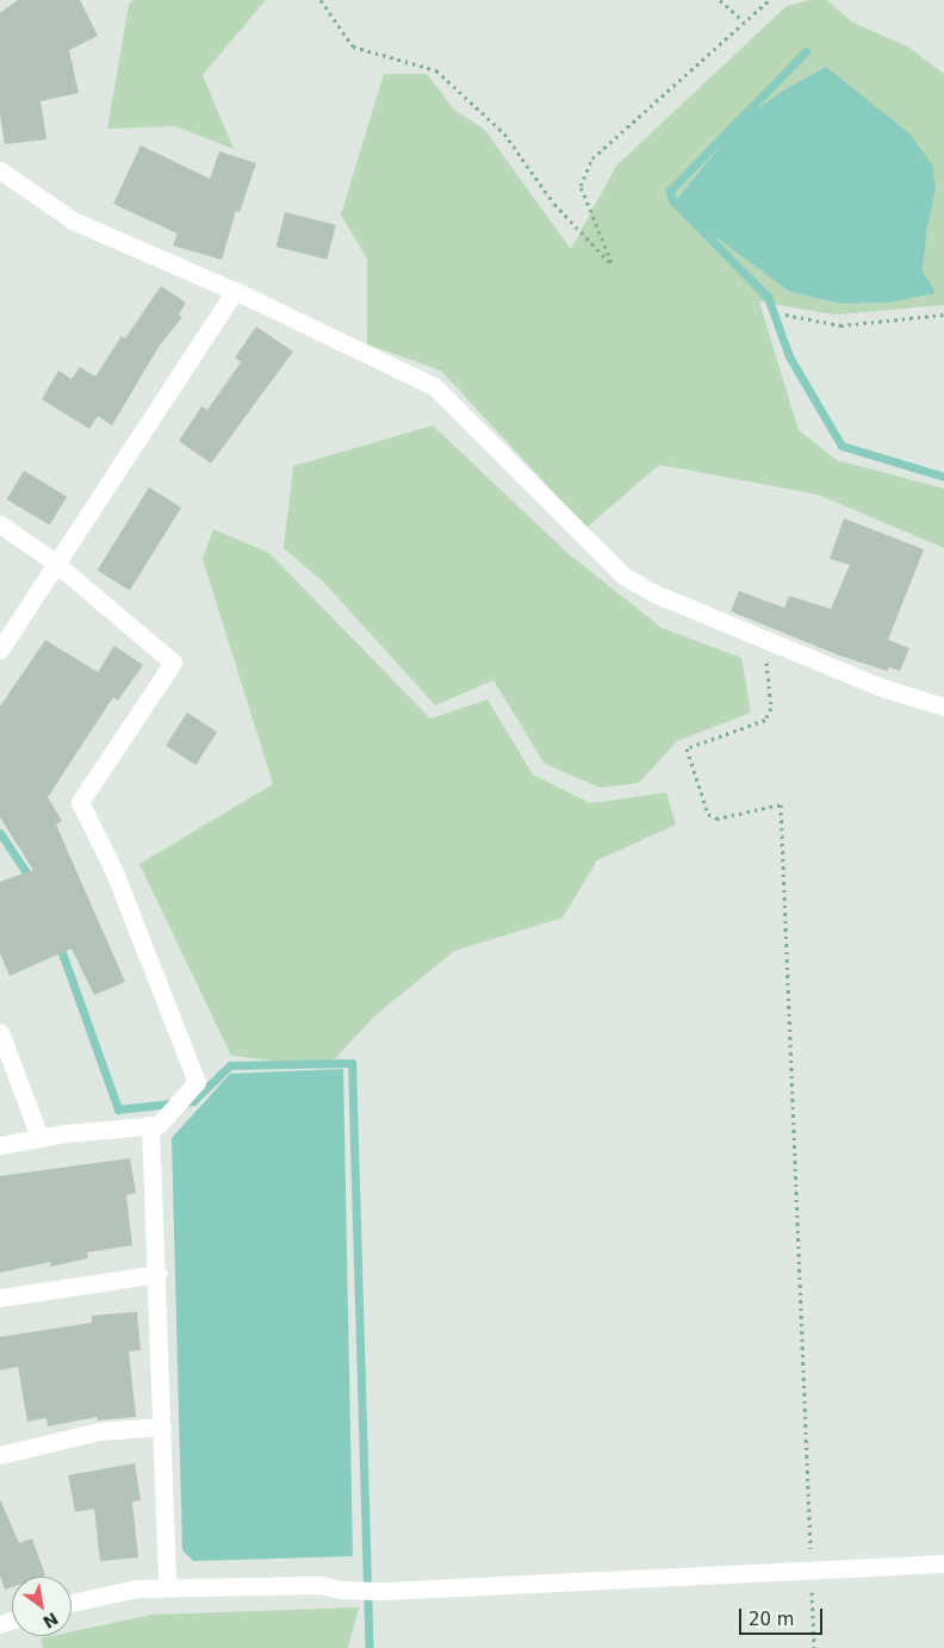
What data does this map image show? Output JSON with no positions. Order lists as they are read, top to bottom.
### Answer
{
  "scale_bar": "20 m",
  "north": "bottom right"
}
